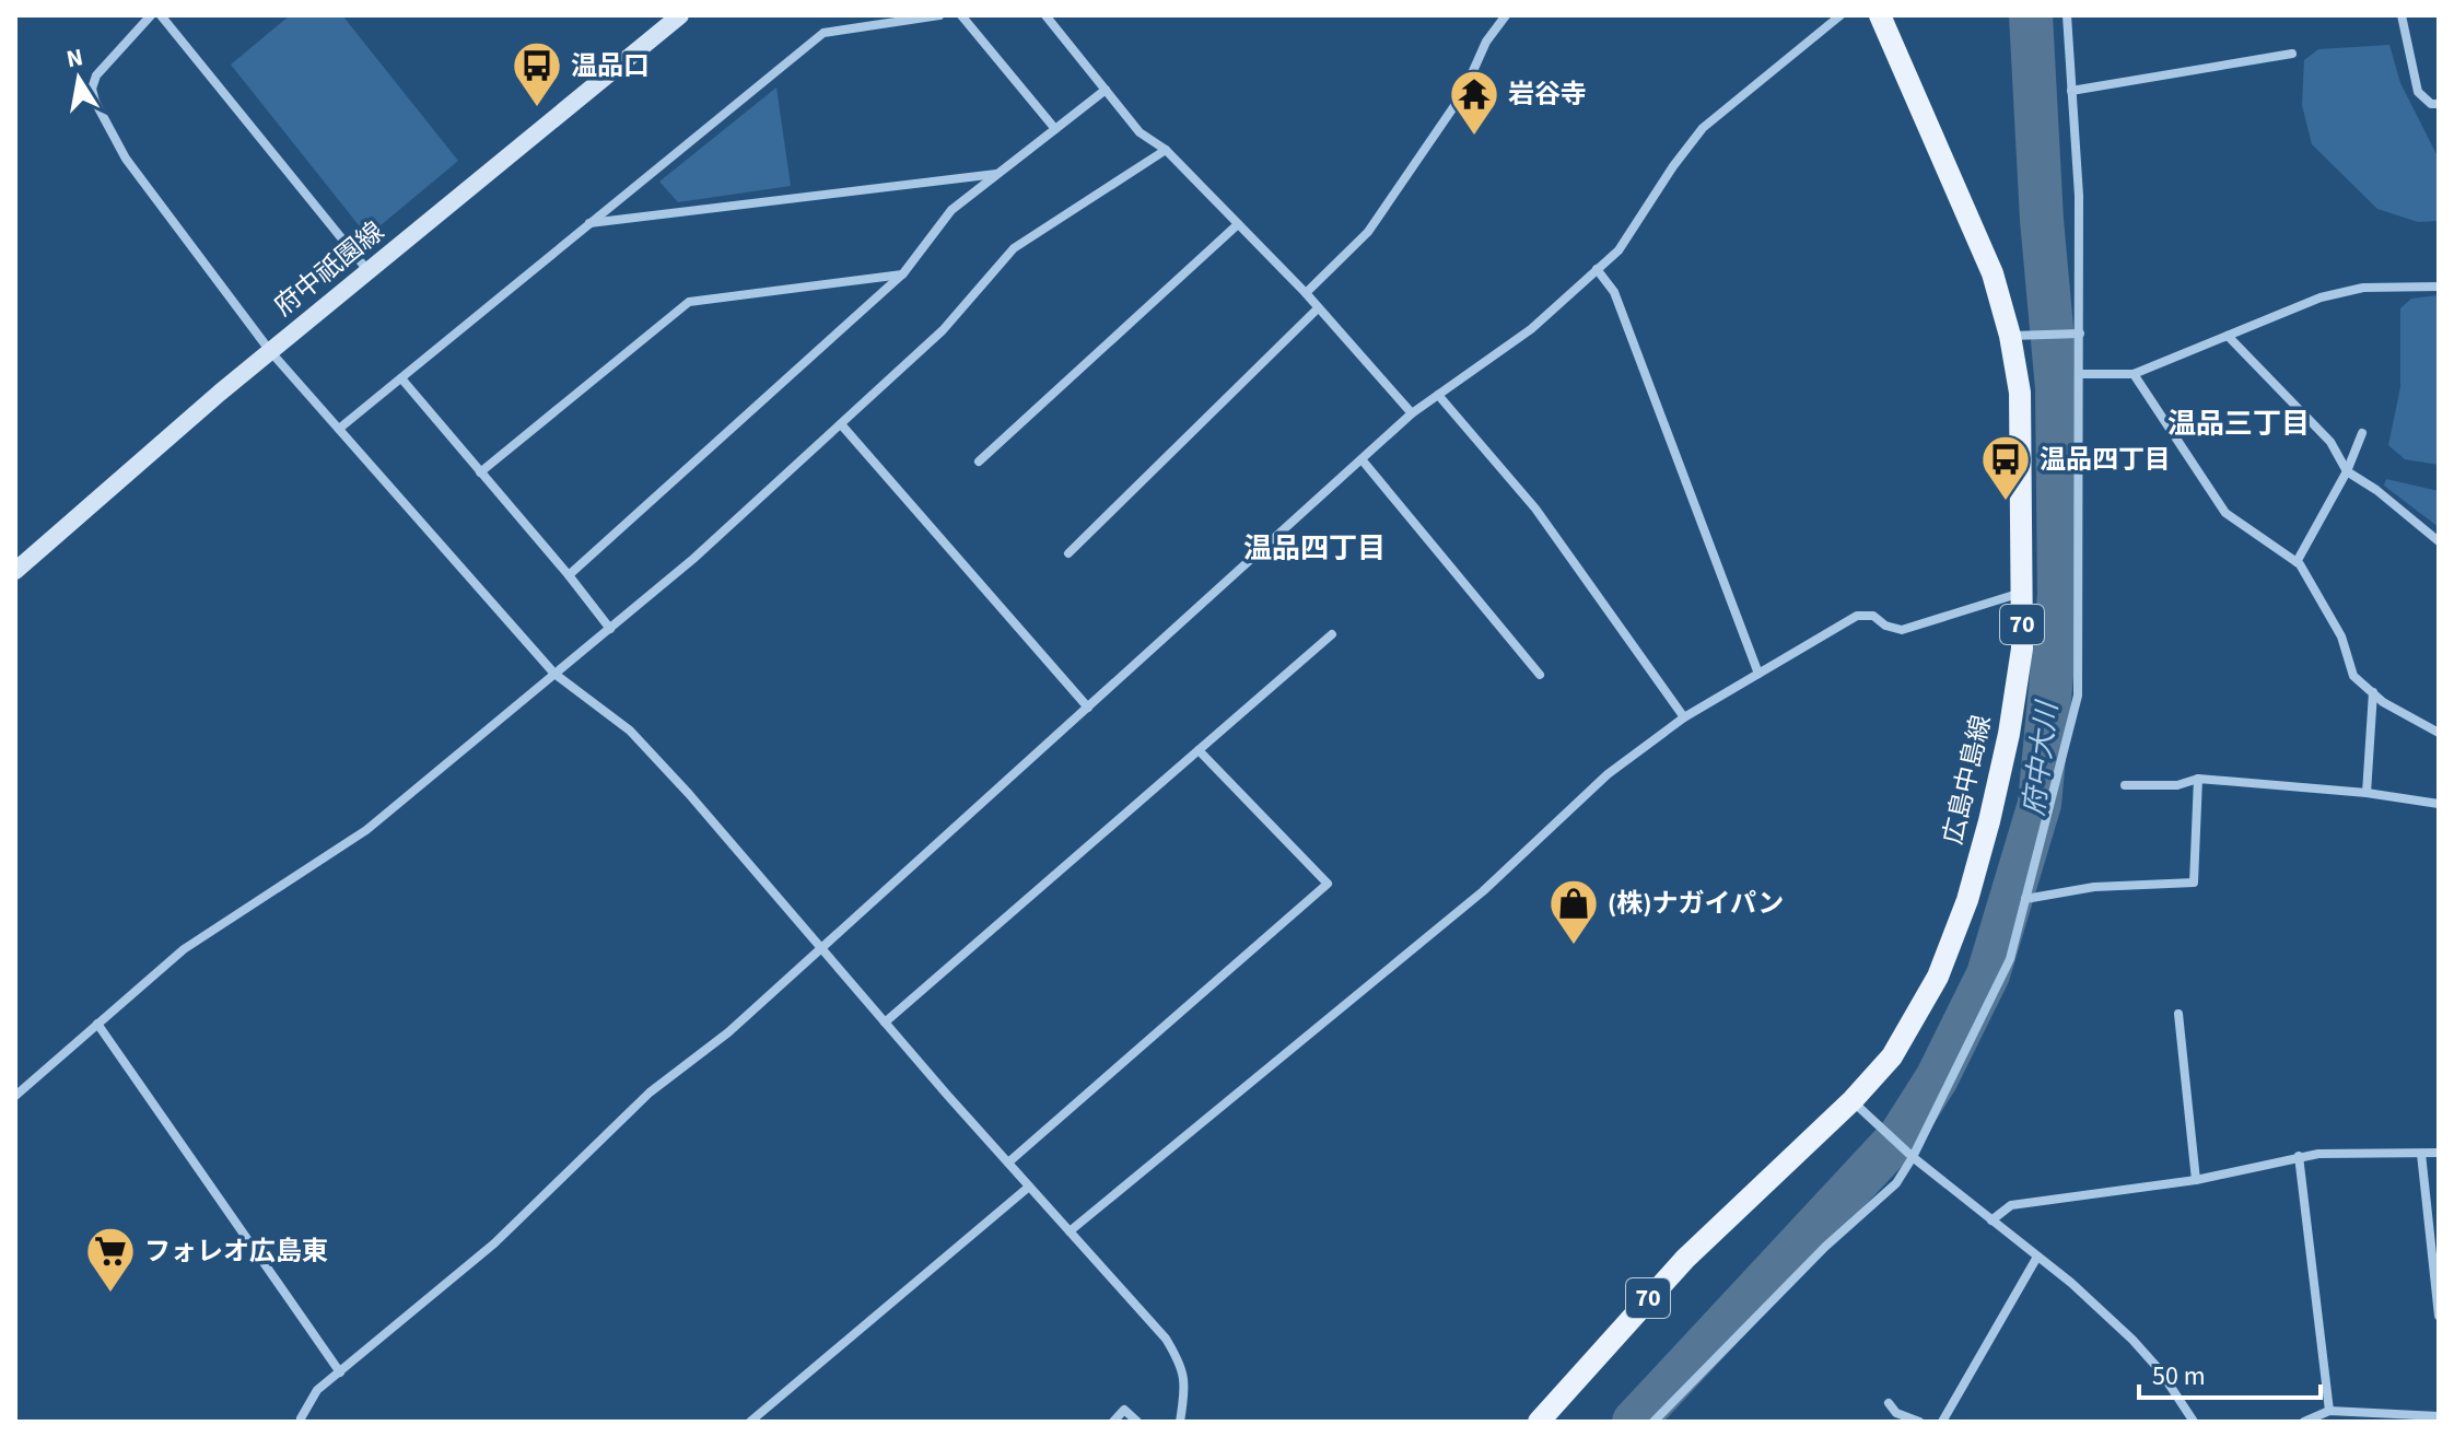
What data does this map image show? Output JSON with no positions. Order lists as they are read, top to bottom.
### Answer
{
  "streets": {
    "main road": ["府中祇園線", "70", "広島中島線"]
  },
  "districts": ["温品三丁目", "温品四丁目"],
  "water": ["府中大川"],
  "places": {
    "bus stop": ["温品口", "温品四丁目"],
    "temple": ["岩谷寺"],
    "shop": ["(株)ナガイパン"],
    "supermarket": ["フォレオ広島東"]
  },
  "scale_bar": "50 m",
  "north": "top"
}
